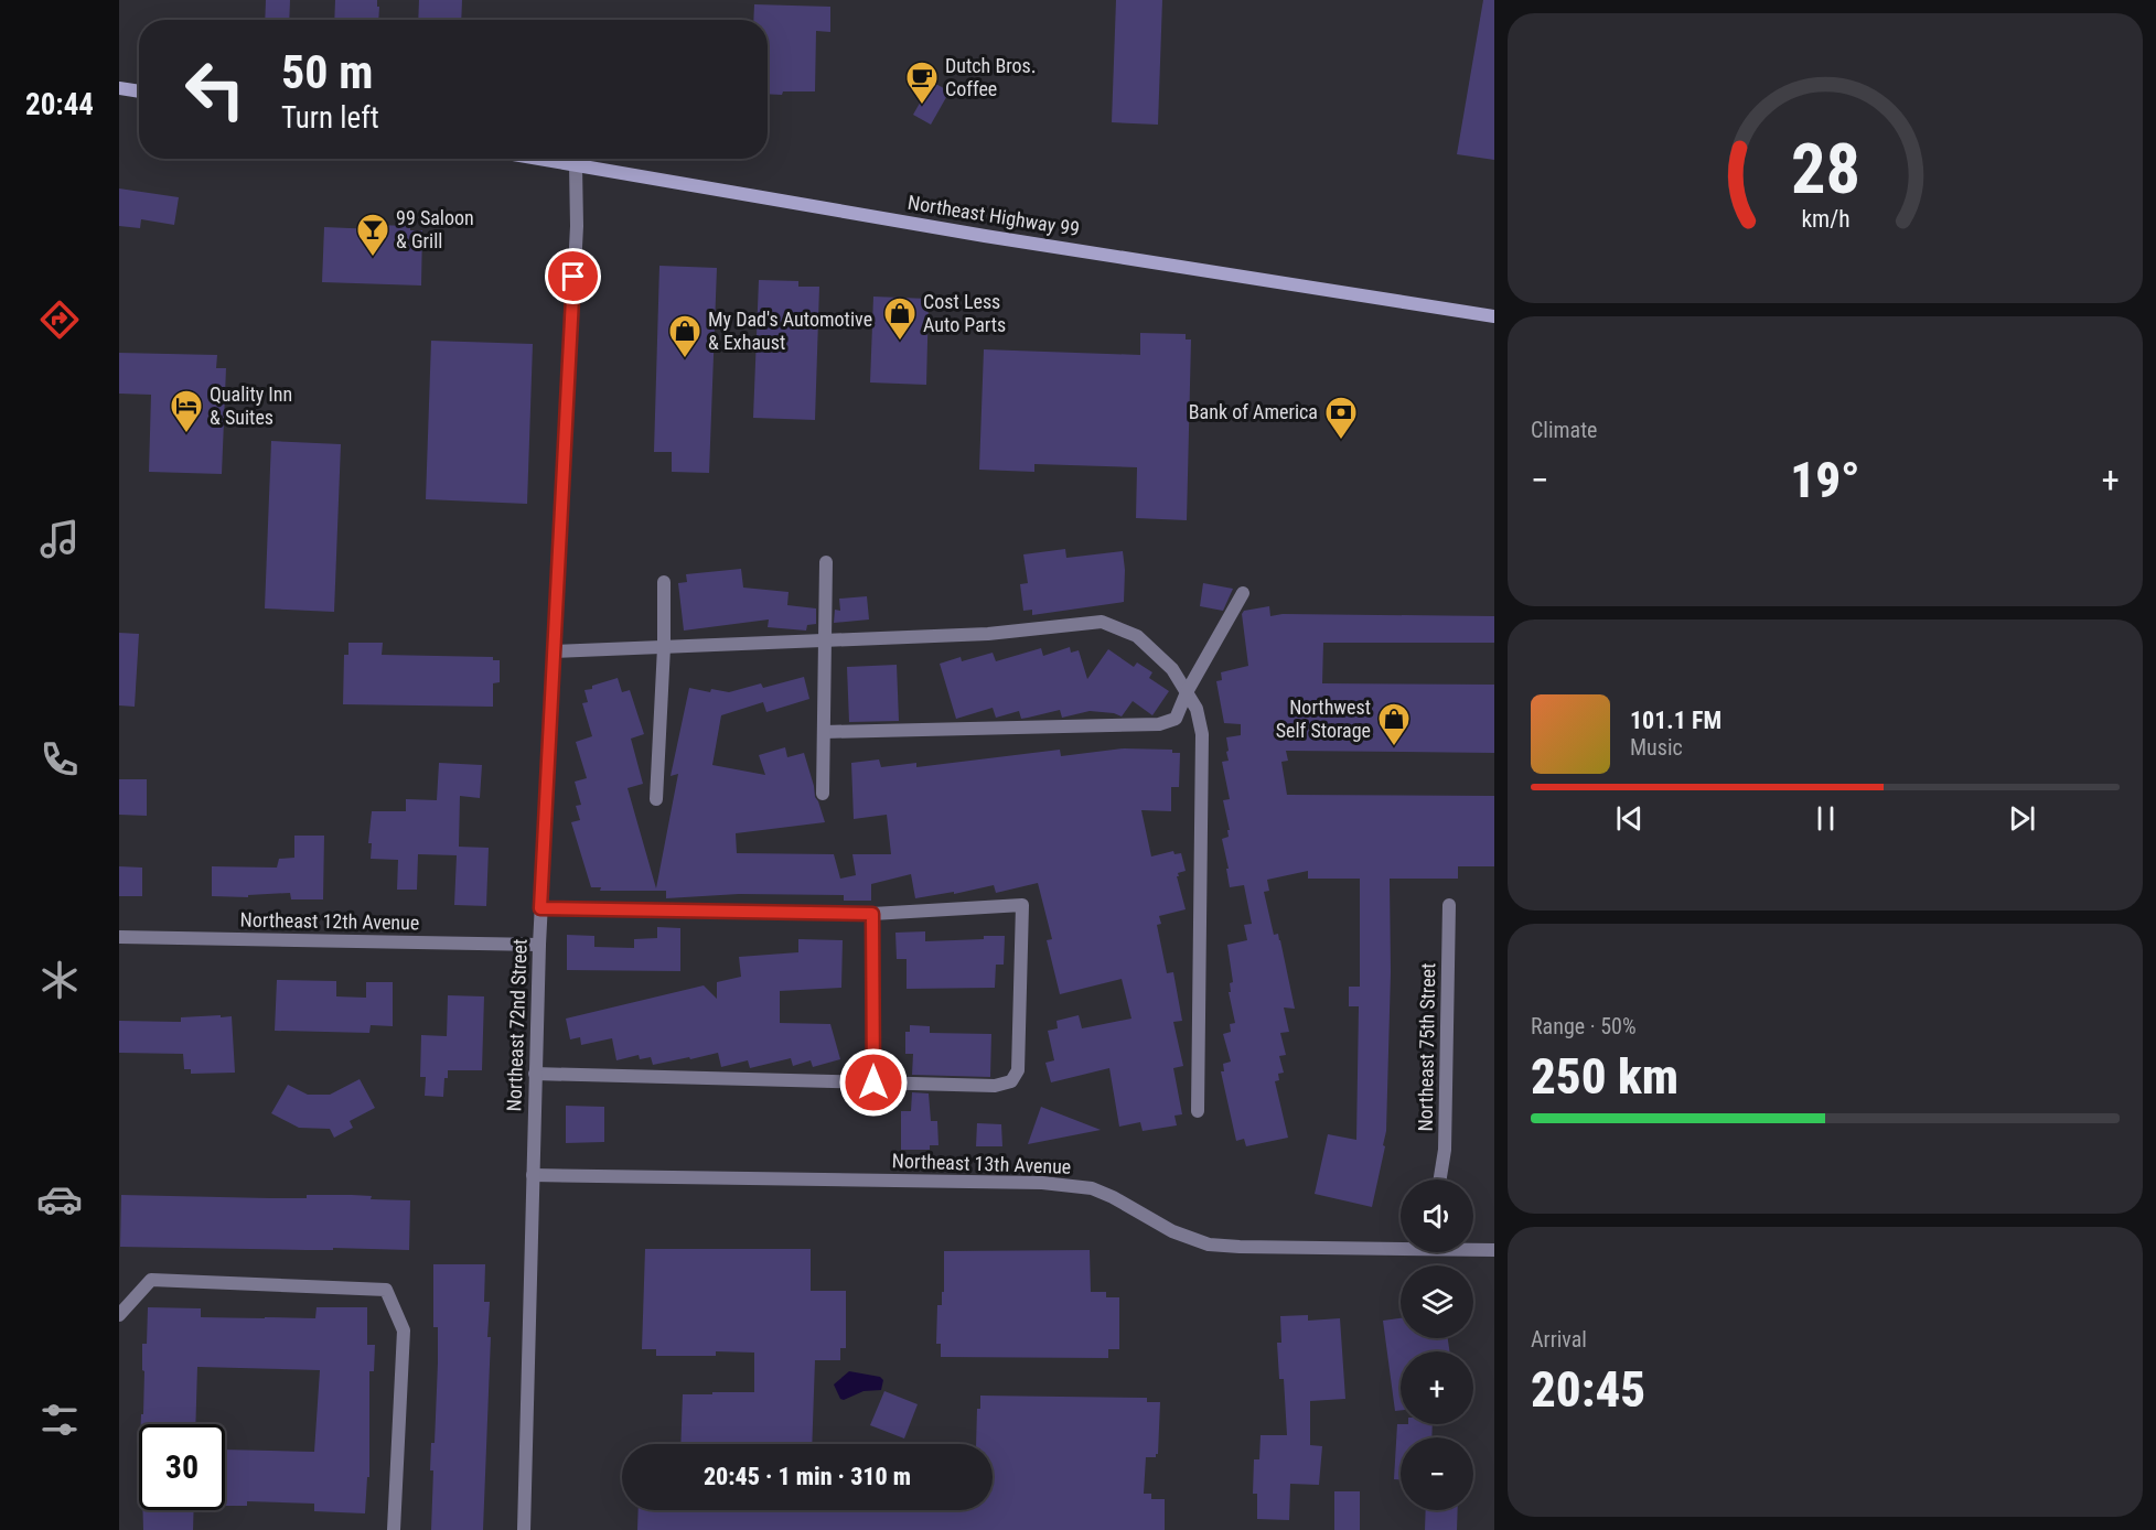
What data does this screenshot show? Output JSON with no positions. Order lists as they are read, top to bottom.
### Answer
{
  "streets": {
    "main road": ["Northeast Highway 99"],
    "street": [
      "Northeast 12th Avenue",
      "Northeast 72nd Street",
      "Northeast 75th Street",
      "Northeast 13th Avenue"
    ]
  },
  "crossings": [
    ["Northeast Highway 99", "Northeast 72nd Street"],
    ["Northeast 12th Avenue", "Northeast 72nd Street"],
    ["Northeast 72nd Street", "Northeast 13th Avenue"]
  ],
  "places": {
    "cafe": ["Dutch Bros. Coffee"],
    "bar": ["99 Saloon & Grill"],
    "shop": ["Cost Less Auto Parts", "My Dad's Automotive & Exhaust", "Northwest Self Storage"],
    "hotel": ["Quality Inn & Suites"],
    "bank": ["Bank of America"]
  },
  "page": {
    "tabs": "20:44",
    "turn": ["50 m", "Turn left"],
    "tile": [
      "Climate",
      ["Range · 50%", "250 km"],
      ["Arrival", "20:45"]
    ],
    "heat": ["−", "19°", "+"],
    "song": ["101.1 FM", "Music"],
    "map_buttons": ["+", "−"],
    "limit": "30",
    "trip": "20:45 · 1 min · 310 m",
    "gauge": ["28", "km/h"]
  }
}
